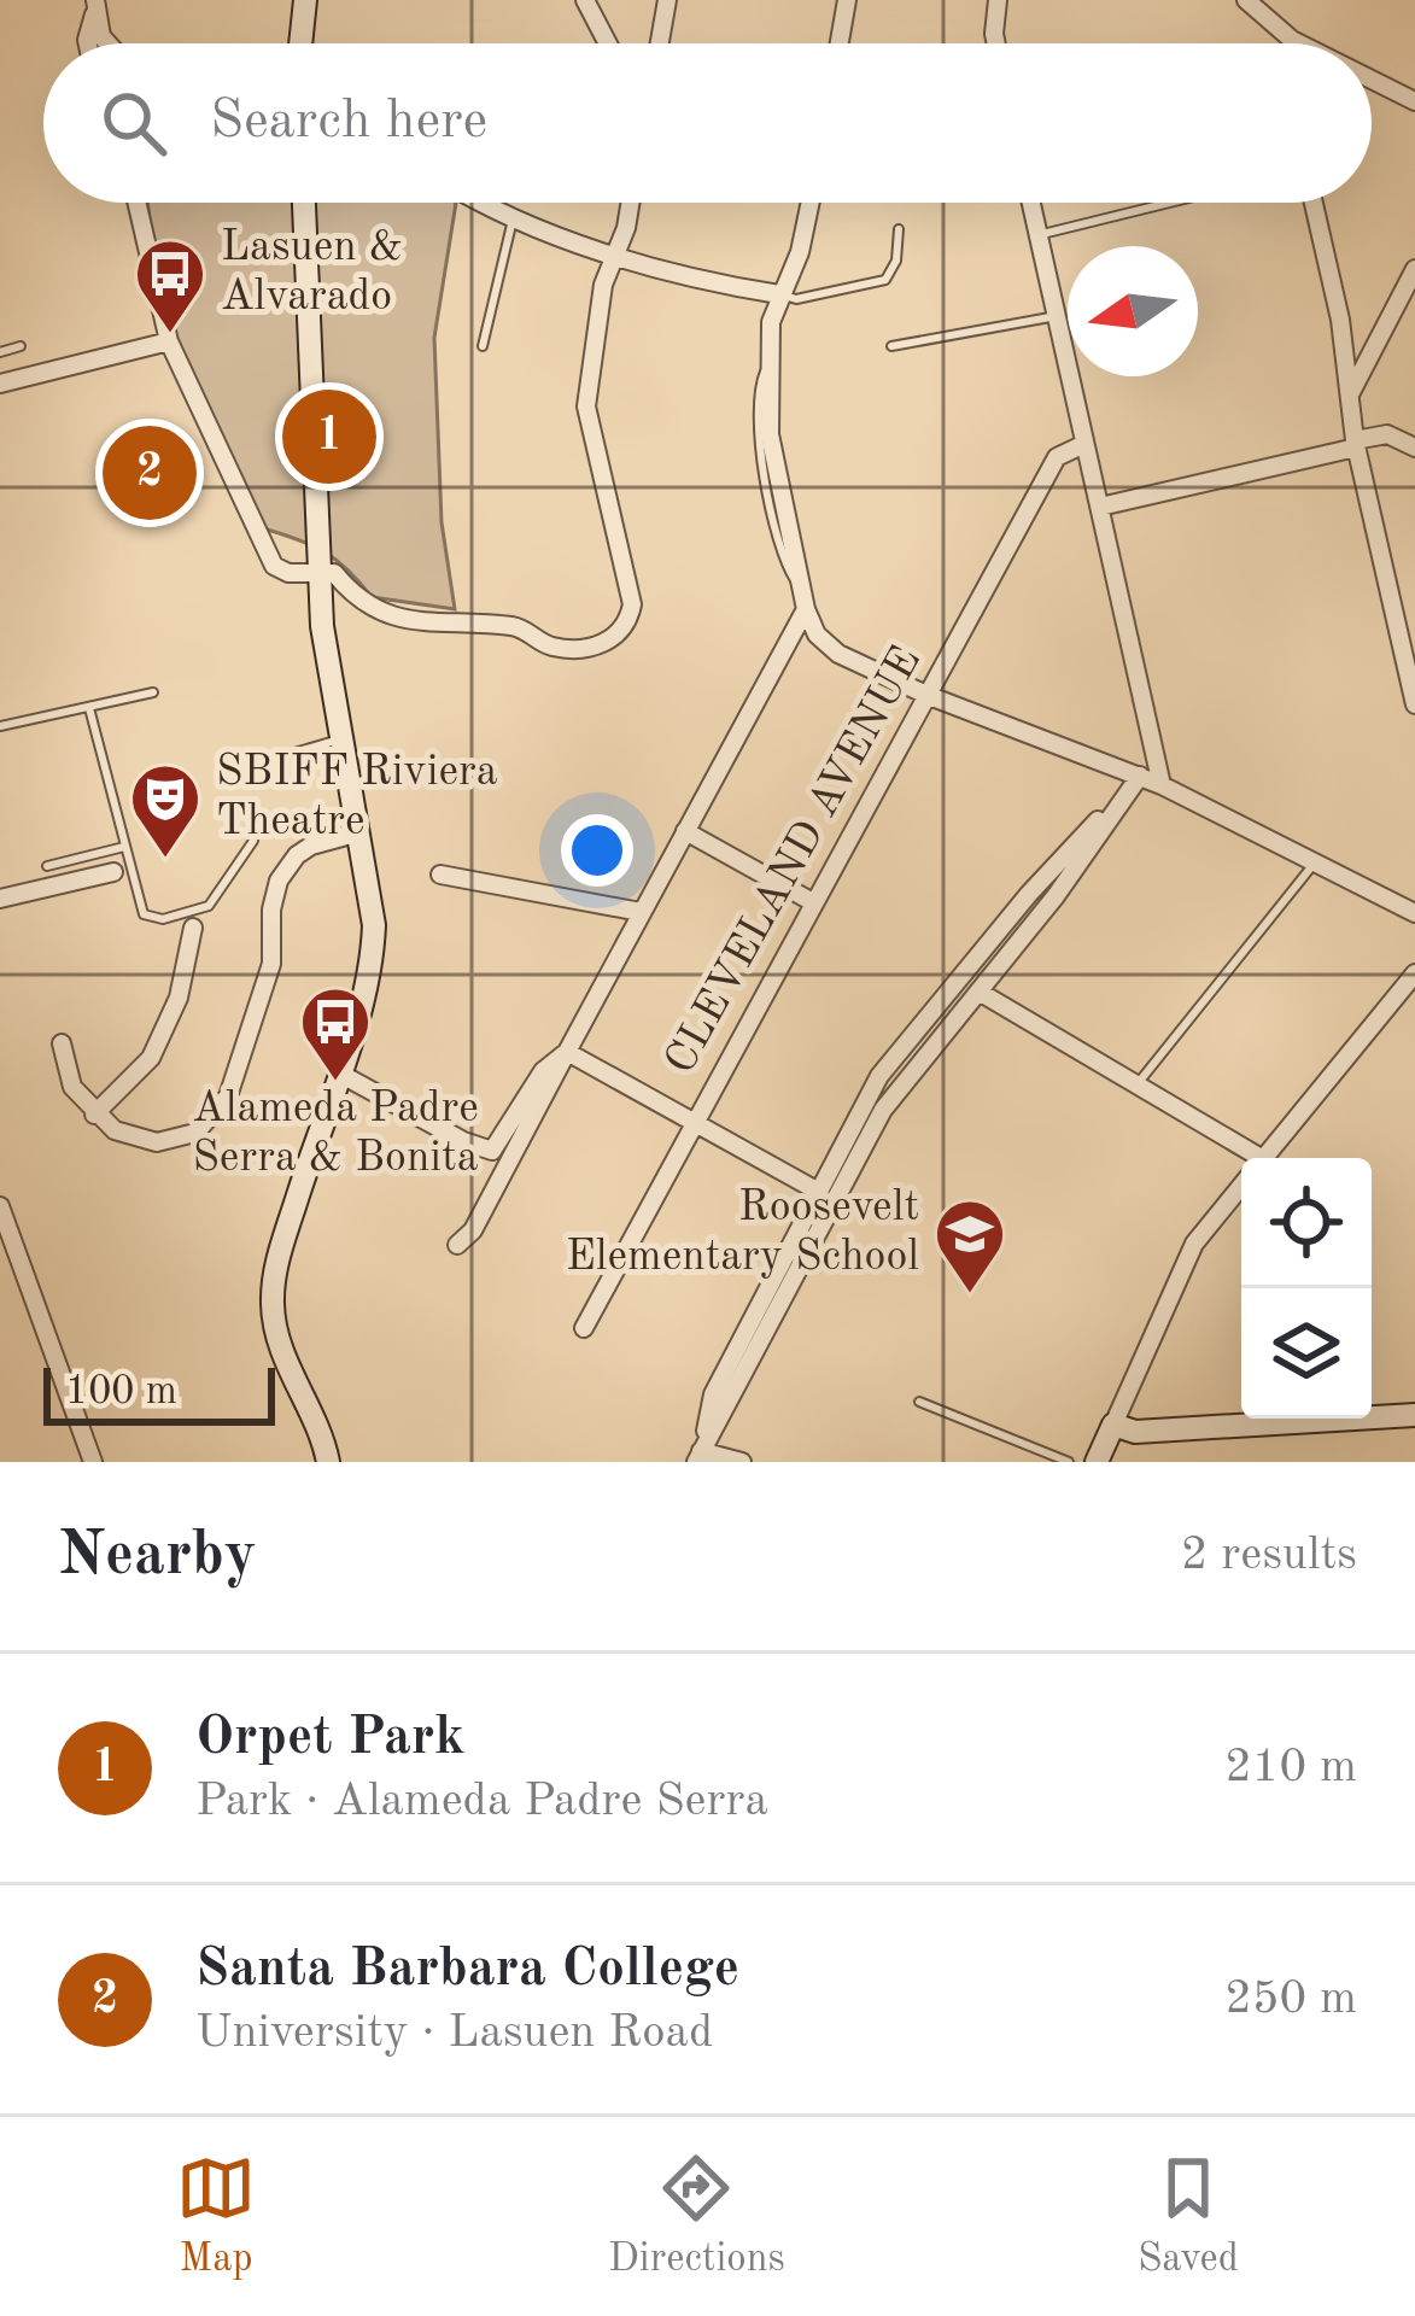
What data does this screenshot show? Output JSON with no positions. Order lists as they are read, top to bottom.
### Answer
{
  "streets": {
    "street": ["CLEVELAND AVENUE"]
  },
  "places": {
    "bus stop": ["Lasuen & Alvarado", "Alameda Padre Serra & Bonita"],
    "theatre": ["SBIFF Riviera Theatre"],
    "school or university": ["Roosevelt Elementary School"]
  },
  "scale_bar": "100 m",
  "north": "left",
  "page": {
    "search": "Search here",
    "pins": ["1", "2"],
    "scale": "100 m",
    "heading": ["Nearby", "2 results"],
    "list": [
      {
        "mark": "1",
        "name": "Orpet Park",
        "note": "Park · Alameda Padre Serra",
        "value": "210 m"
      },
      {
        "mark": "2",
        "name": "Santa Barbara College",
        "note": "University · Lasuen Road",
        "value": "250 m"
      }
    ],
    "nav": ["Map", "Directions", "Saved"]
  }
}
